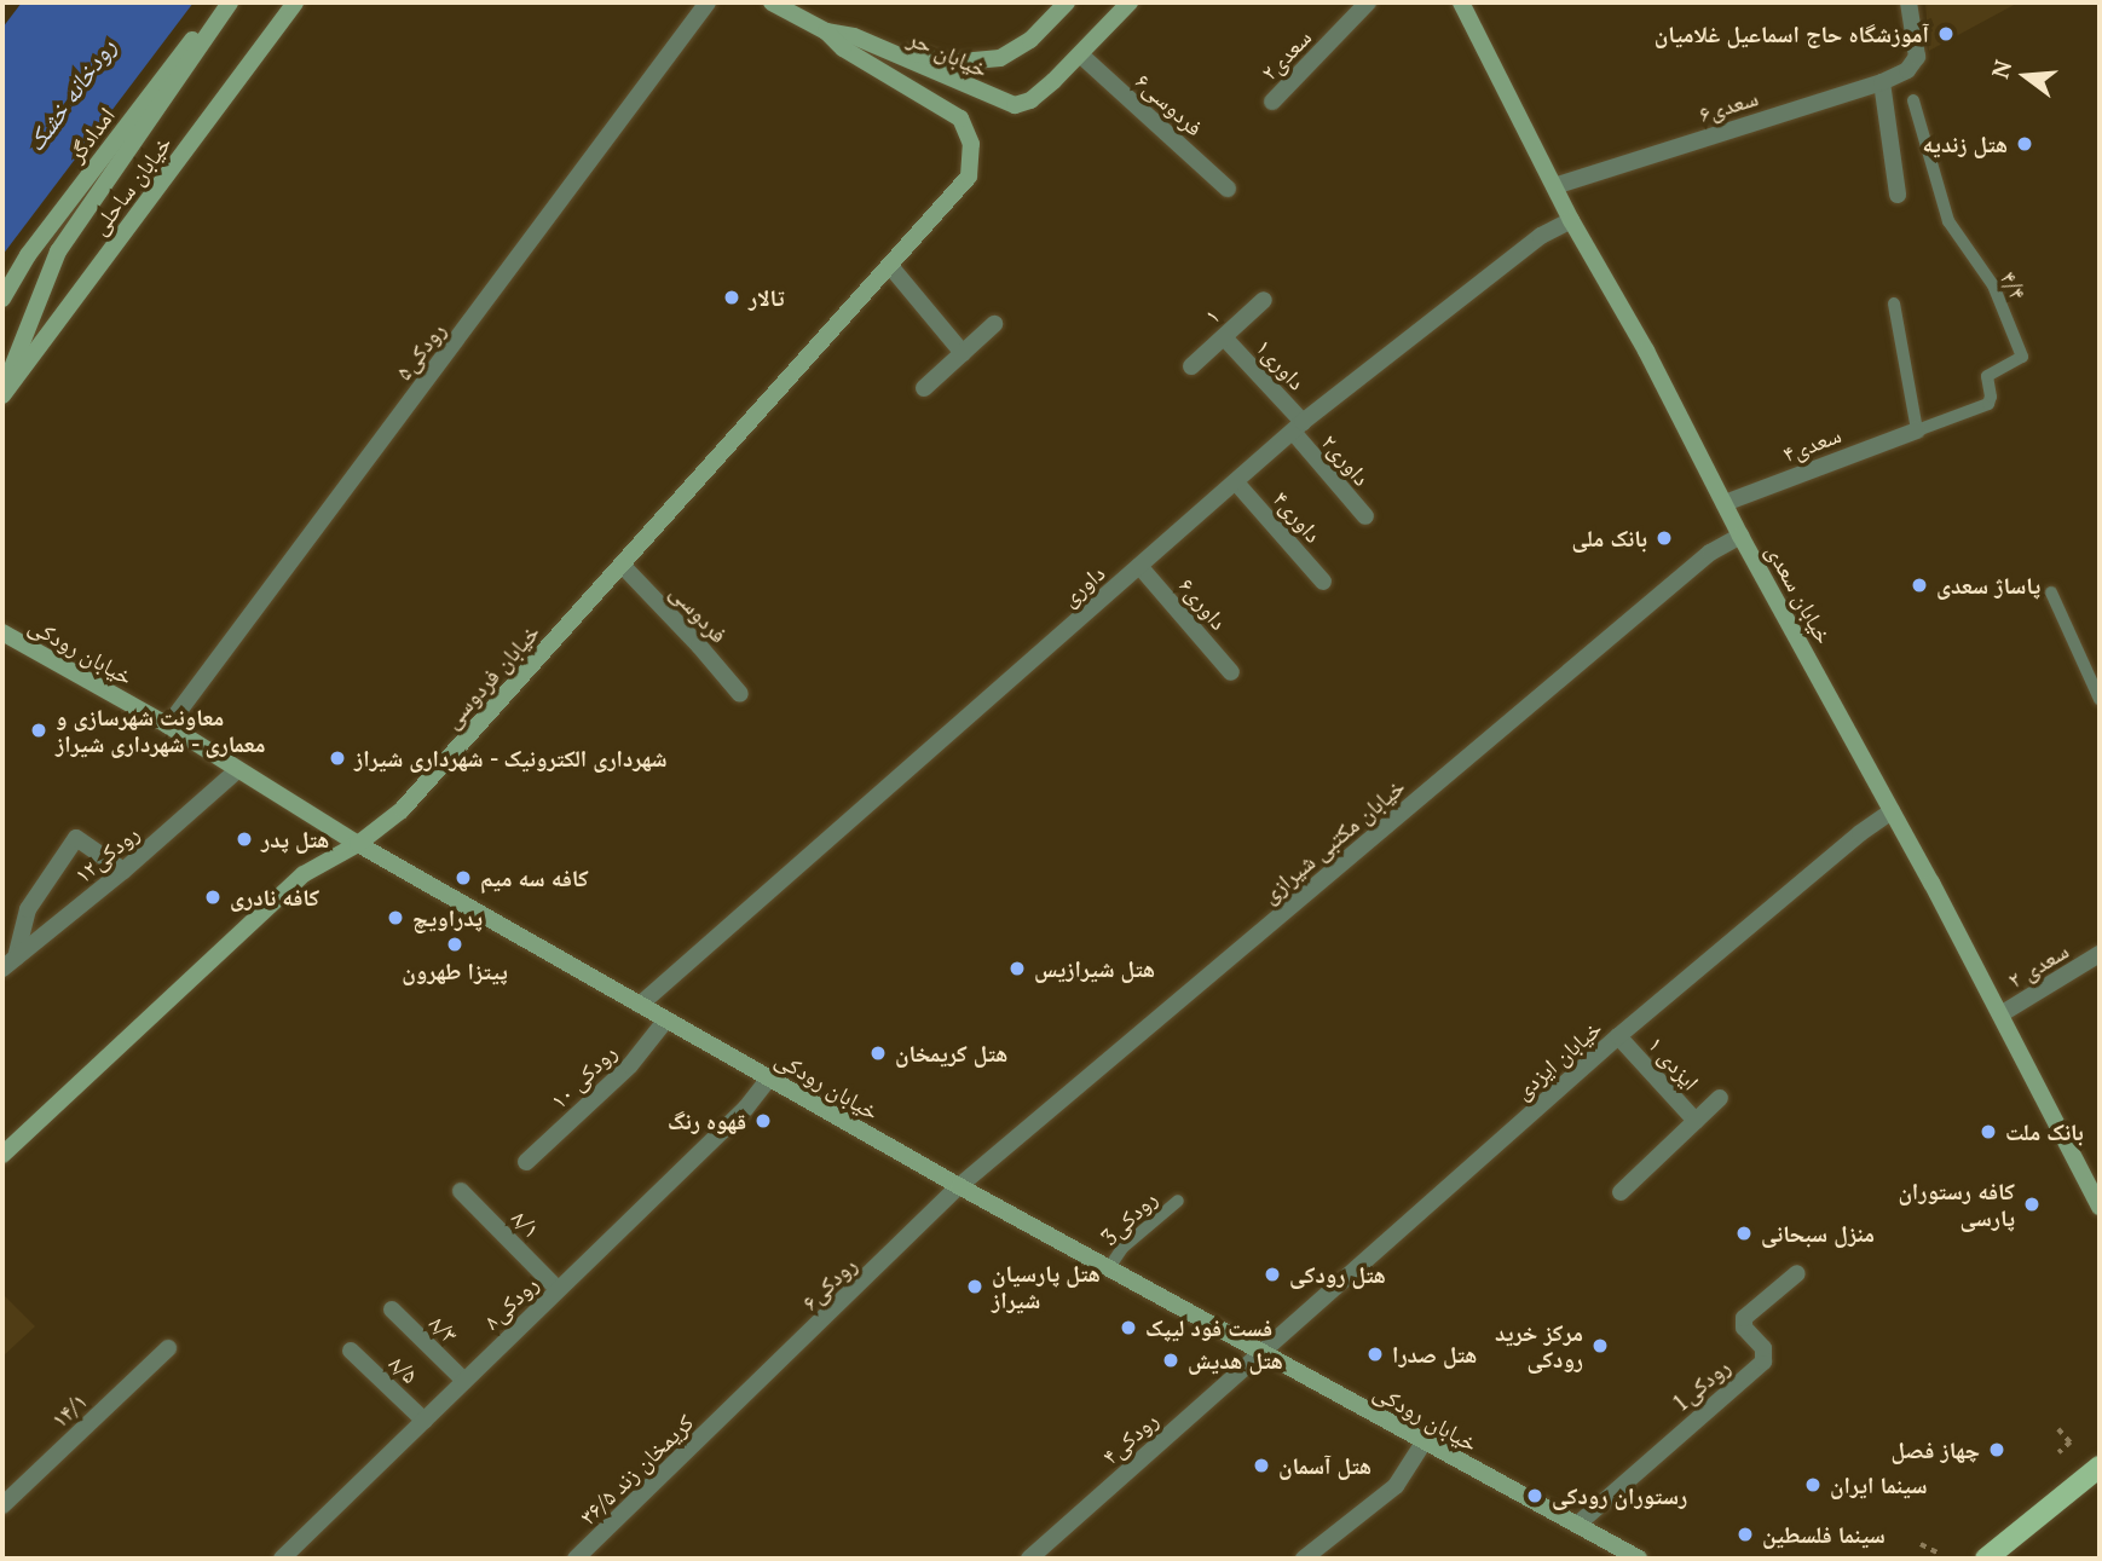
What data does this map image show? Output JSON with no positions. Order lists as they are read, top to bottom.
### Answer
{
  "streets": {
    "street": [
      "خیابان حر",
      "سعدی۲",
      "فردوسی۶",
      "سعدی۶",
      "امدادگر",
      "خیابان ساحلی",
      "۱",
      "رودکی۵",
      "داوری۱",
      "سعدی۴",
      "داوری۲",
      "داوری۴",
      "داوری",
      "خیابان سعدی",
      "داوری۶",
      "فردوسی",
      "خیابان رودکی",
      "خیابان فردوسی",
      "خیابان مکتبی شیرازی",
      "رودکی۱۲",
      "سعدی ۲",
      "خیابان ایزدی",
      "ایزدی ۱",
      "رودکی ۱۰",
      "۸/۱",
      "رودکی۶",
      "رودکی۸",
      "۸/۳",
      "۸/۵",
      "1رودکی",
      "۱۴/۱",
      "رودکی۴",
      "کریمخان زند ۳۶/۵"
    ],
    "lane": ["۴/۴", "3رودکی"]
  },
  "crossings": [
    ["خیابان حر", "فردوسی۶"],
    ["خیابان حر", "خیابان فردوسی"],
    ["سعدی۶", "خیابان سعدی"],
    ["۴/۴", "سعدی۴"],
    ["۱", "داوری۱"],
    ["رودکی۵", "خیابان رودکی"],
    ["داوری۱", "داوری۲"],
    ["داوری۱", "داوری"],
    ["سعدی۴", "خیابان سعدی"],
    ["داوری۲", "داوری"],
    ["داوری۴", "داوری"],
    ["داوری", "خیابان سعدی"],
    ["داوری", "داوری۶"],
    ["داوری", "خیابان رودکی"],
    ["خیابان سعدی", "خیابان مکتبی شیرازی"],
    ["خیابان سعدی", "سعدی ۲"],
    ["خیابان سعدی", "خیابان ایزدی"],
    ["فردوسی", "خیابان فردوسی"],
    ["خیابان رودکی", "خیابان فردوسی"],
    ["خیابان رودکی", "خیابان مکتبی شیرازی"],
    ["خیابان رودکی", "رودکی۱۲"],
    ["خیابان رودکی", "خیابان ایزدی"],
    ["خیابان رودکی", "رودکی ۱۰"],
    ["خیابان رودکی", "3رودکی"],
    ["خیابان رودکی", "رودکی۶"],
    ["خیابان رودکی", "رودکی۸"],
    ["خیابان رودکی", "1رودکی"],
    ["خیابان رودکی", "رودکی۴"],
    ["خیابان مکتبی شیرازی", "رودکی۶"],
    ["خیابان ایزدی", "ایزدی ۱"],
    ["خیابان ایزدی", "رودکی۴"],
    ["۸/۱", "رودکی۸"],
    ["رودکی۶", "کریمخان زند ۳۶/۵"],
    ["رودکی۸", "۸/۳"],
    ["رودکی۸", "۸/۵"]
  ],
  "water": ["رودخانه خشک"],
  "places": [
    "آموزشگاه حاج اسماعیل غلامیان",
    "هتل زندیه",
    "تالار",
    "بانک ملی",
    "پاساژ سعدی",
    "معاونت شهرسازی و معماری - شهرداری شیراز",
    "شهرداری الکترونیک - شهرداری شیراز",
    "هتل پدر",
    "کافه سه میم",
    "کافه نادری",
    "پدراویچ",
    "پیتزا طهرون",
    "هتل شیرازیس",
    "هتل کریمخان",
    "قهوه رنگ",
    "بانک ملت",
    "کافه رستوران پارسی",
    "منزل سبحانی",
    "هتل رودکی",
    "هتل پارسیان شیراز",
    "فست فود لیپک",
    "مرکز خرید رودکی",
    "هتل صدرا",
    "هتل هدیش",
    "چهاز فصل",
    "هتل آسمان",
    "سینما ایران",
    "رستوران رودکی",
    "سینما فلسطین"
  ],
  "north": "left"
}
